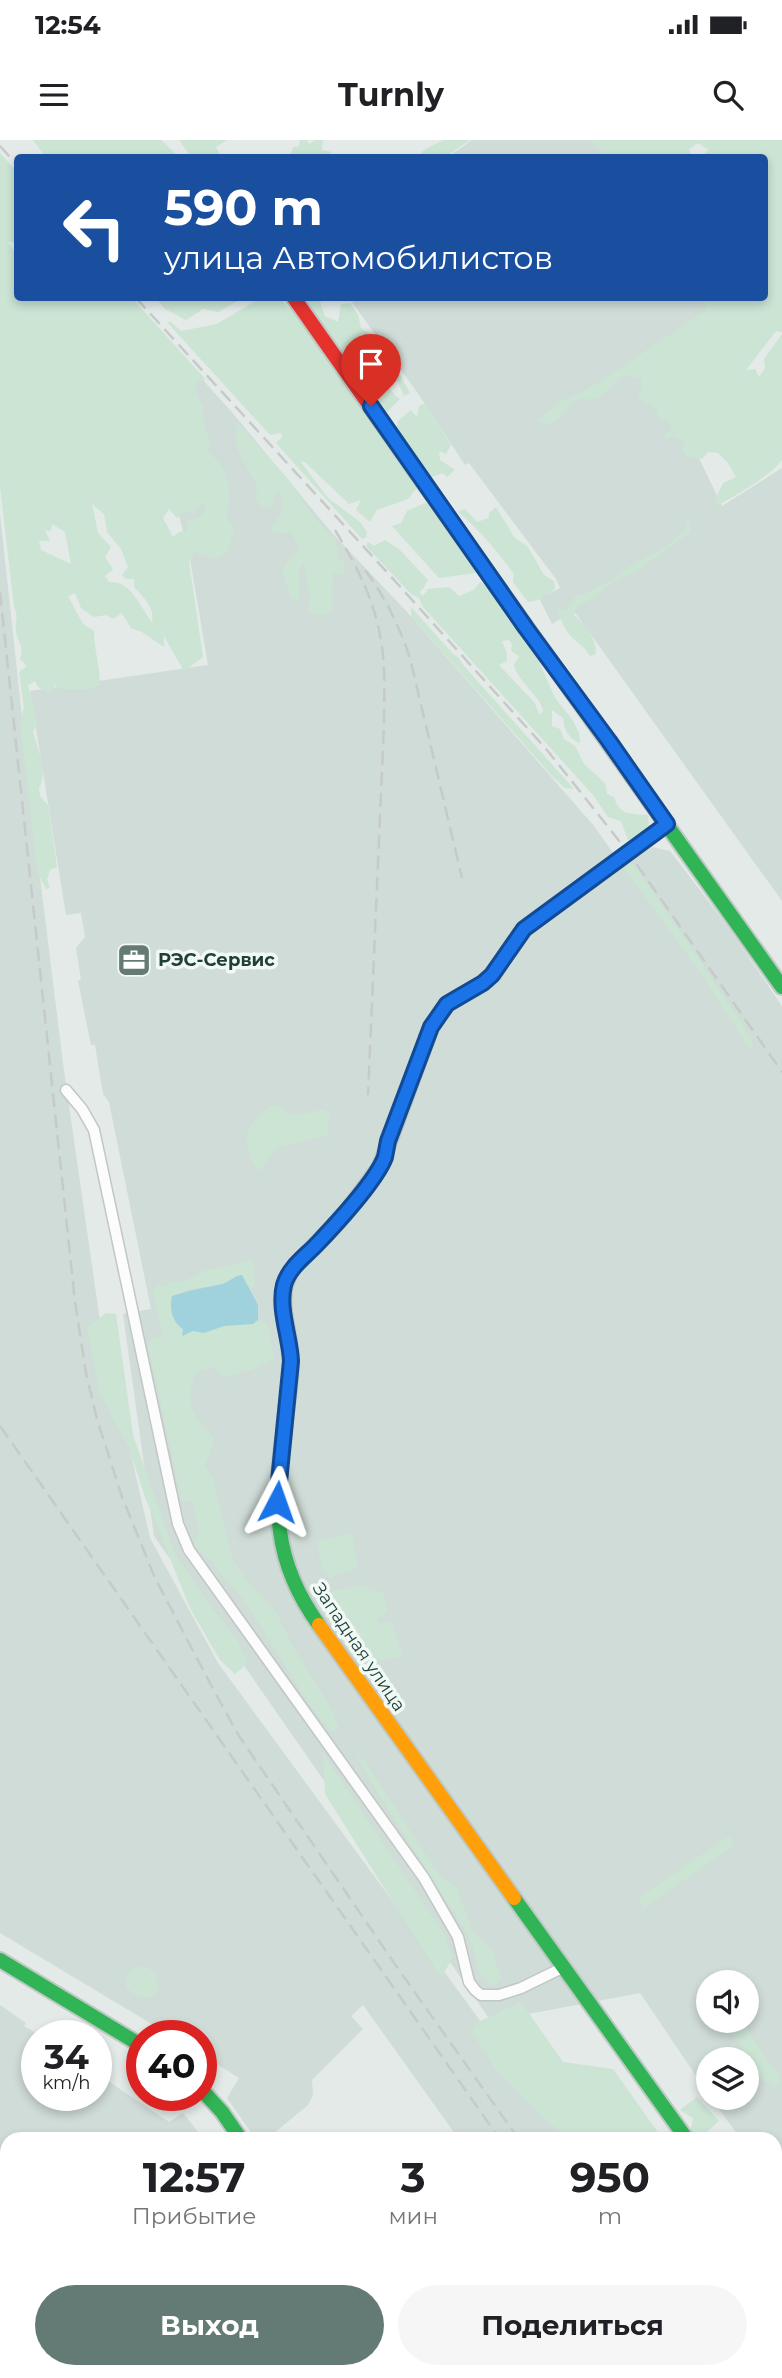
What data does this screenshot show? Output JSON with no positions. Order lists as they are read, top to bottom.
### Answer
{
  "streets": {
    "street": ["Западная улица"]
  },
  "places": {
    "office": ["РЭС-Сервис"]
  },
  "page": {
    "status": "12:54",
    "header": "Turnly",
    "turn": ["590 m", "улица Автомобилистов"],
    "speed": "34 km/h",
    "limit": "40",
    "eta": [
      "12:57",
      "Прибытие",
      "3",
      "мин",
      "950",
      "m"
    ],
    "buttons": ["Выход", "Поделиться"]
  }
}
